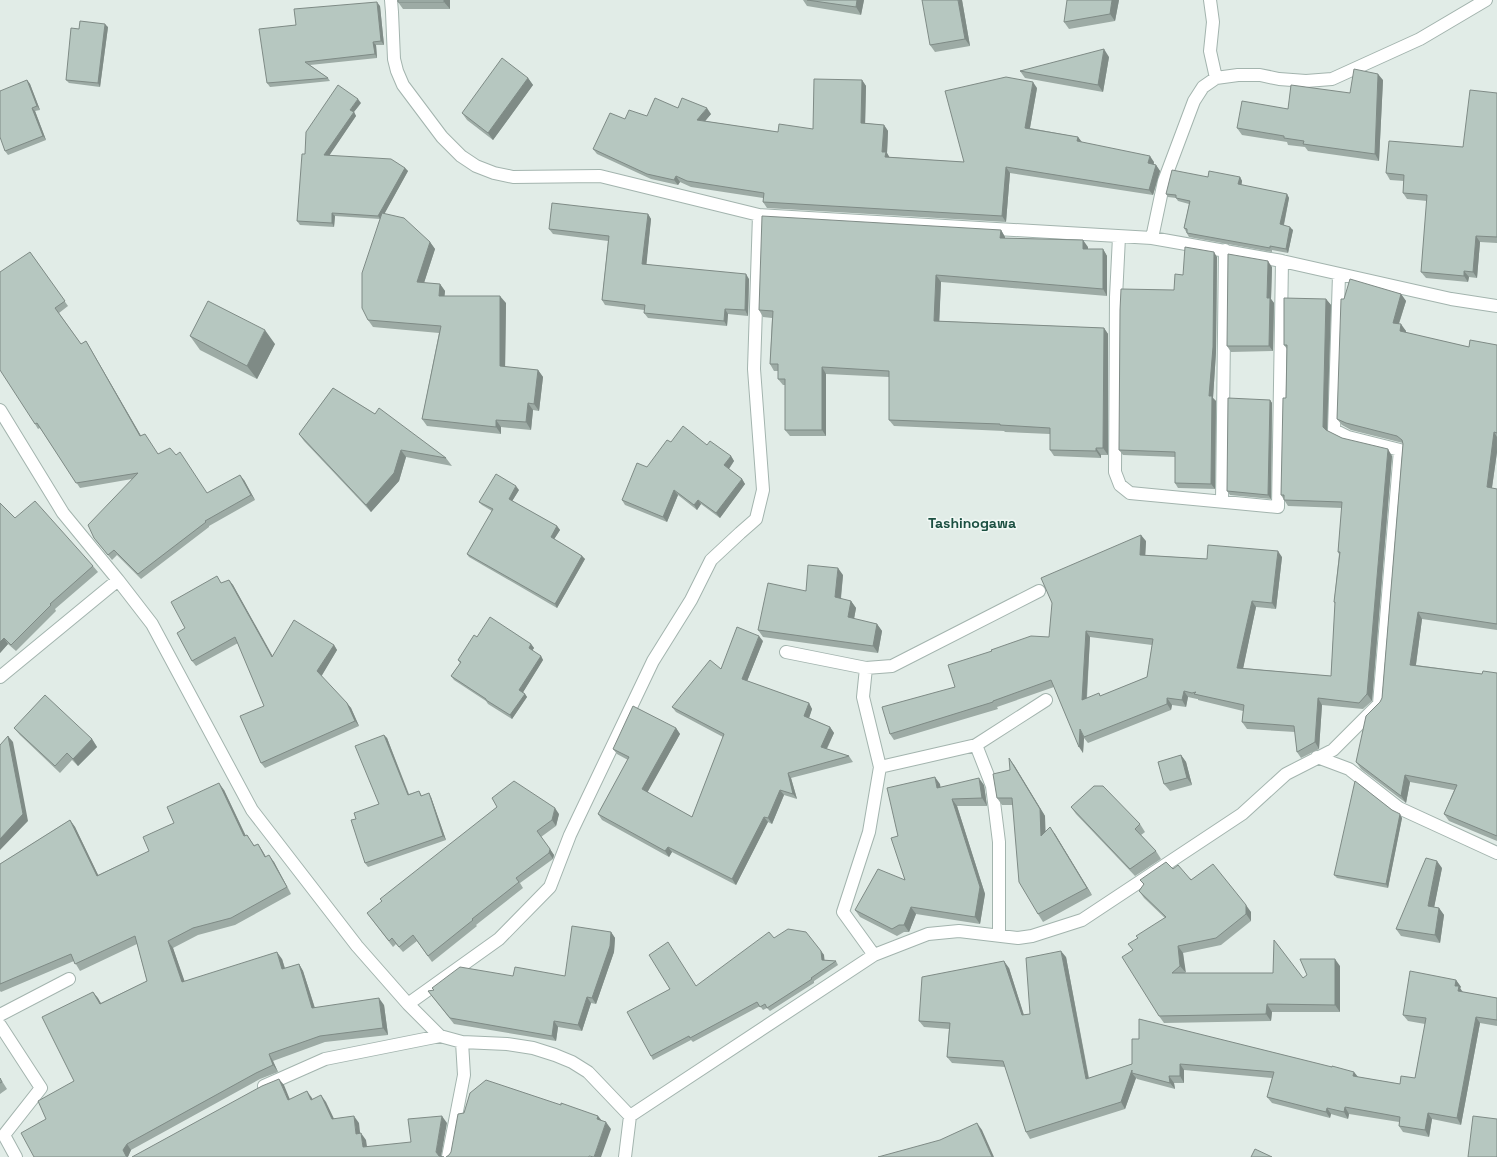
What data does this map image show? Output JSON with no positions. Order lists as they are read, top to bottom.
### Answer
{
  "districts": ["Tashinogawa"]
}
